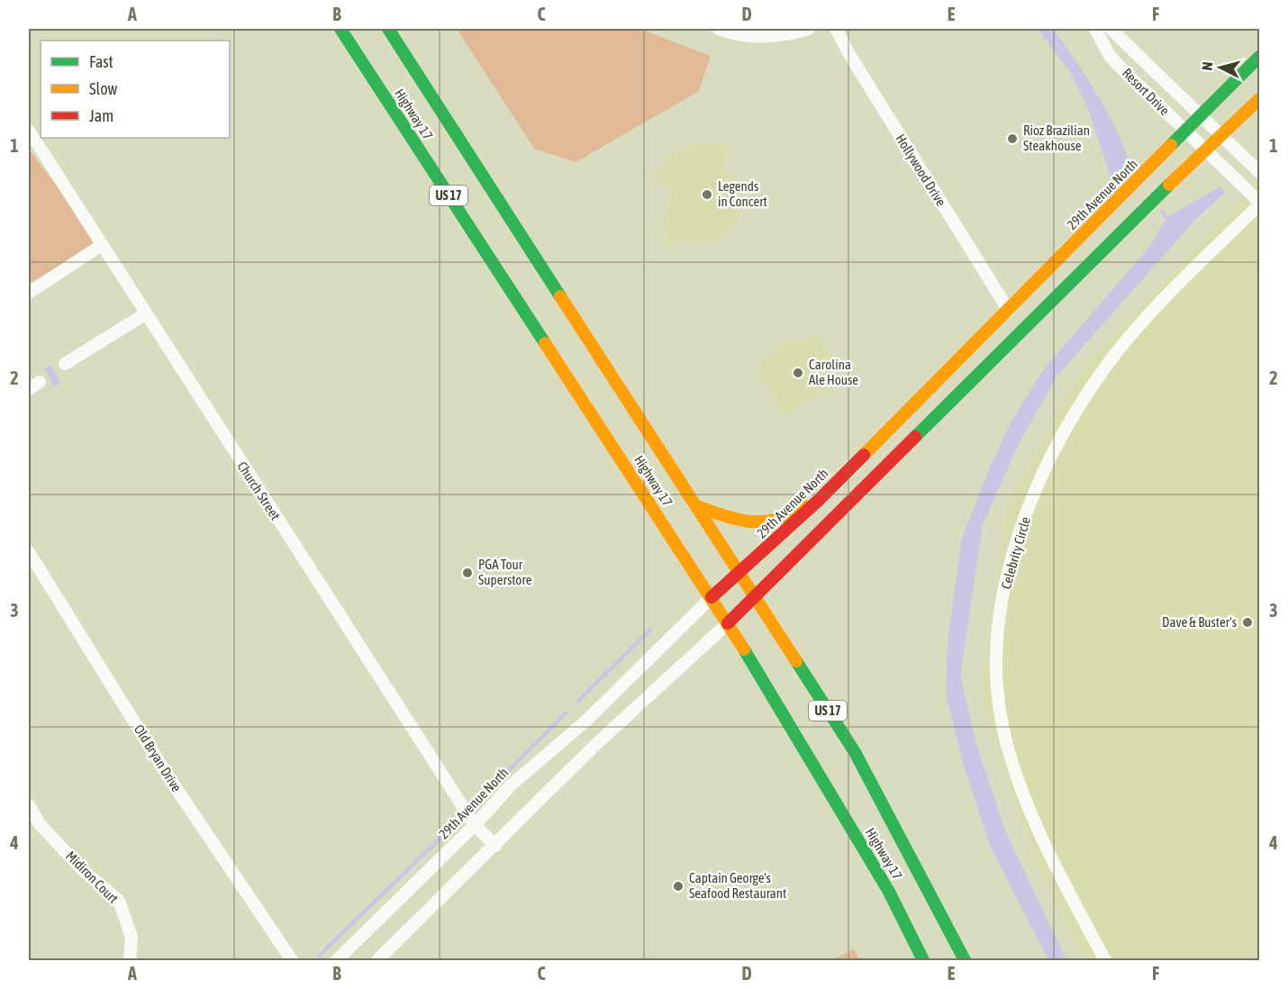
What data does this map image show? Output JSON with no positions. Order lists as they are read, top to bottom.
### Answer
{
  "streets": {
    "main road": ["Highway 17", "29th Avenue North", "US 17"],
    "street": [
      "Resort Drive",
      "Hollywood Drive",
      "Church Street",
      "Celebrity Circle",
      "Old Bryan Drive",
      "Midiron Court"
    ]
  },
  "crossings": [
    ["Resort Drive", "29th Avenue North"],
    ["Resort Drive", "Celebrity Circle"],
    ["Highway 17", "29th Avenue North"],
    ["Hollywood Drive", "29th Avenue North"],
    ["29th Avenue North", "Church Street"]
  ],
  "places": [
    "Rioz Brazilian Steakhouse",
    "Legends in Concert",
    "Carolina Ale House",
    "PGA Tour Superstore",
    "Dave & Buster's",
    "Captain George's Seafood Restaurant"
  ],
  "legend": ["Fast", "Slow", "Jam"],
  "north": "left",
  "grid": {
    "columns": [
      "A",
      "B",
      "C",
      "D",
      "E",
      "F"
    ],
    "rows": [
      "1",
      "2",
      "3",
      "4"
    ]
  }
}
